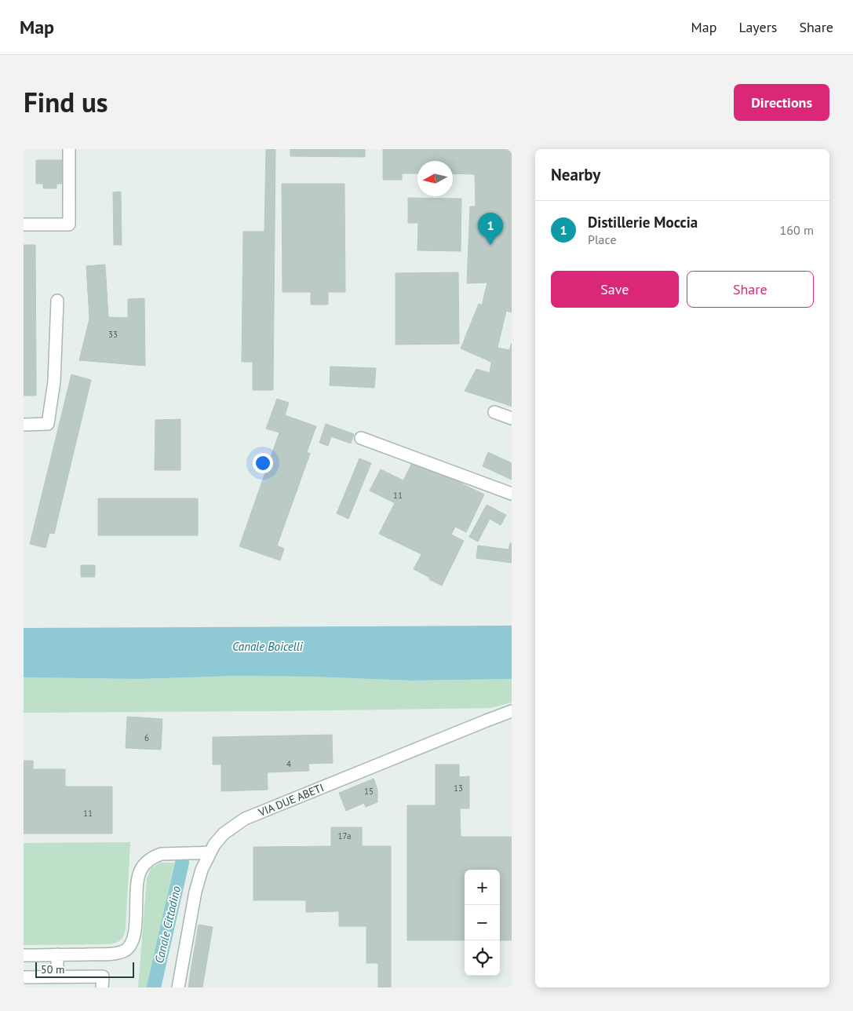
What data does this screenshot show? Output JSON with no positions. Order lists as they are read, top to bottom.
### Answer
{
  "streets": {
    "street": ["VIA DUE ABETI"]
  },
  "water": ["Canale Boicelli", "Canale Cittadino"],
  "house_numbers": [
    "33",
    "11",
    "6",
    "4",
    "13",
    "15",
    "11",
    "17a"
  ],
  "scale_bar": "50 m",
  "north": "left",
  "page": {
    "header": "Map",
    "nav": ["Map", "Layers", "Share"],
    "title": "Find us",
    "buttons": [
      "Directions",
      ["Save", "Share"]
    ],
    "heading": "Nearby",
    "list": [
      {
        "mark": "1",
        "name": "Distillerie Moccia",
        "note": "Place",
        "value": "160 m"
      }
    ],
    "pins": "1",
    "map_buttons": ["+", "−"],
    "scale": "50 m"
  }
}
